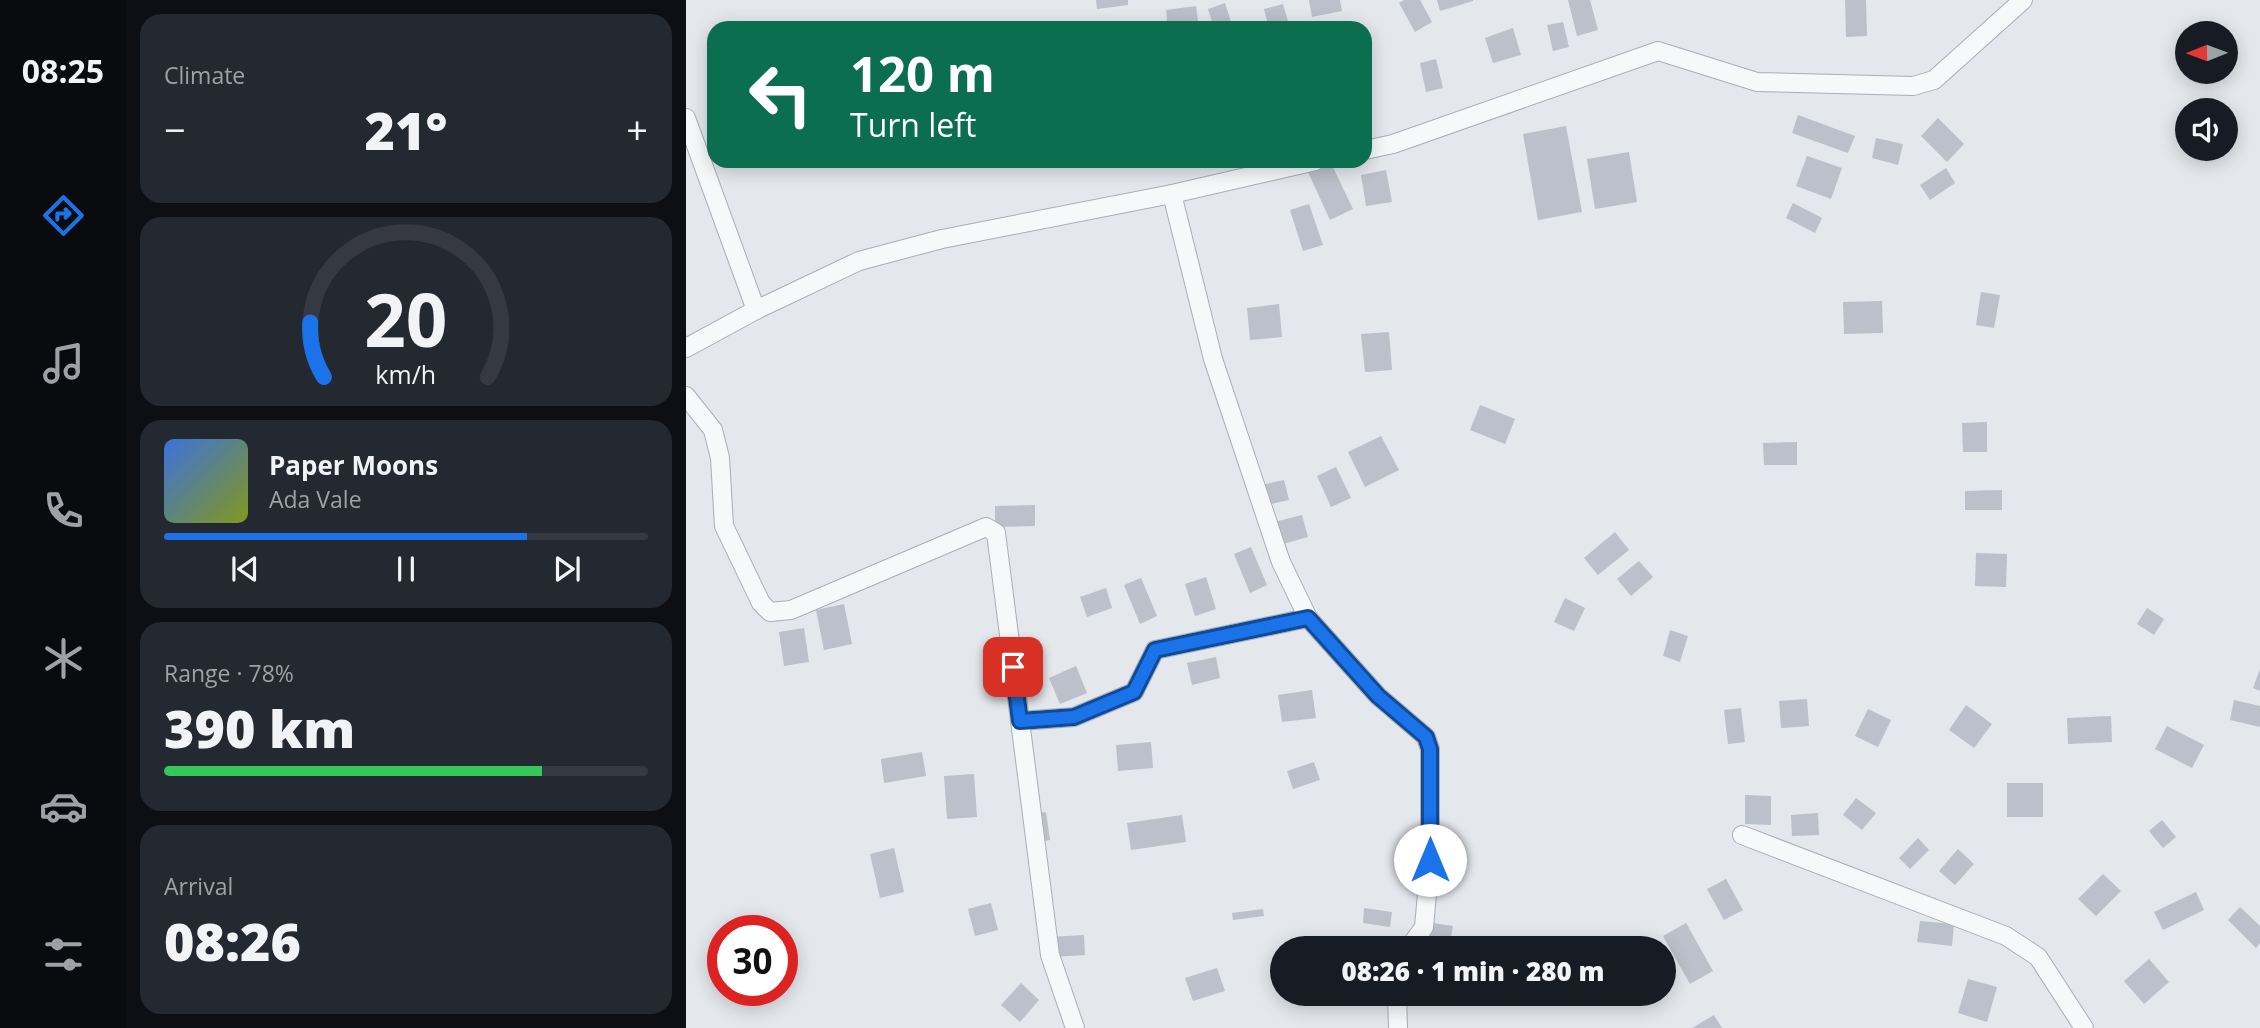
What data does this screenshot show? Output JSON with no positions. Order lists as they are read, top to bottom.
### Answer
{
  "north": "left",
  "page": {
    "tabs": "08:25",
    "tile": [
      "Climate",
      ["Range · 78%", "390 km"],
      ["Arrival", "08:26"]
    ],
    "turn": ["120 m", "Turn left"],
    "heat": ["−", "21°", "+"],
    "song": ["Paper Moons", "Ada Vale"],
    "limit": "30",
    "trip": "08:26 · 1 min · 280 m",
    "gauge": ["20", "km/h"]
  }
}
